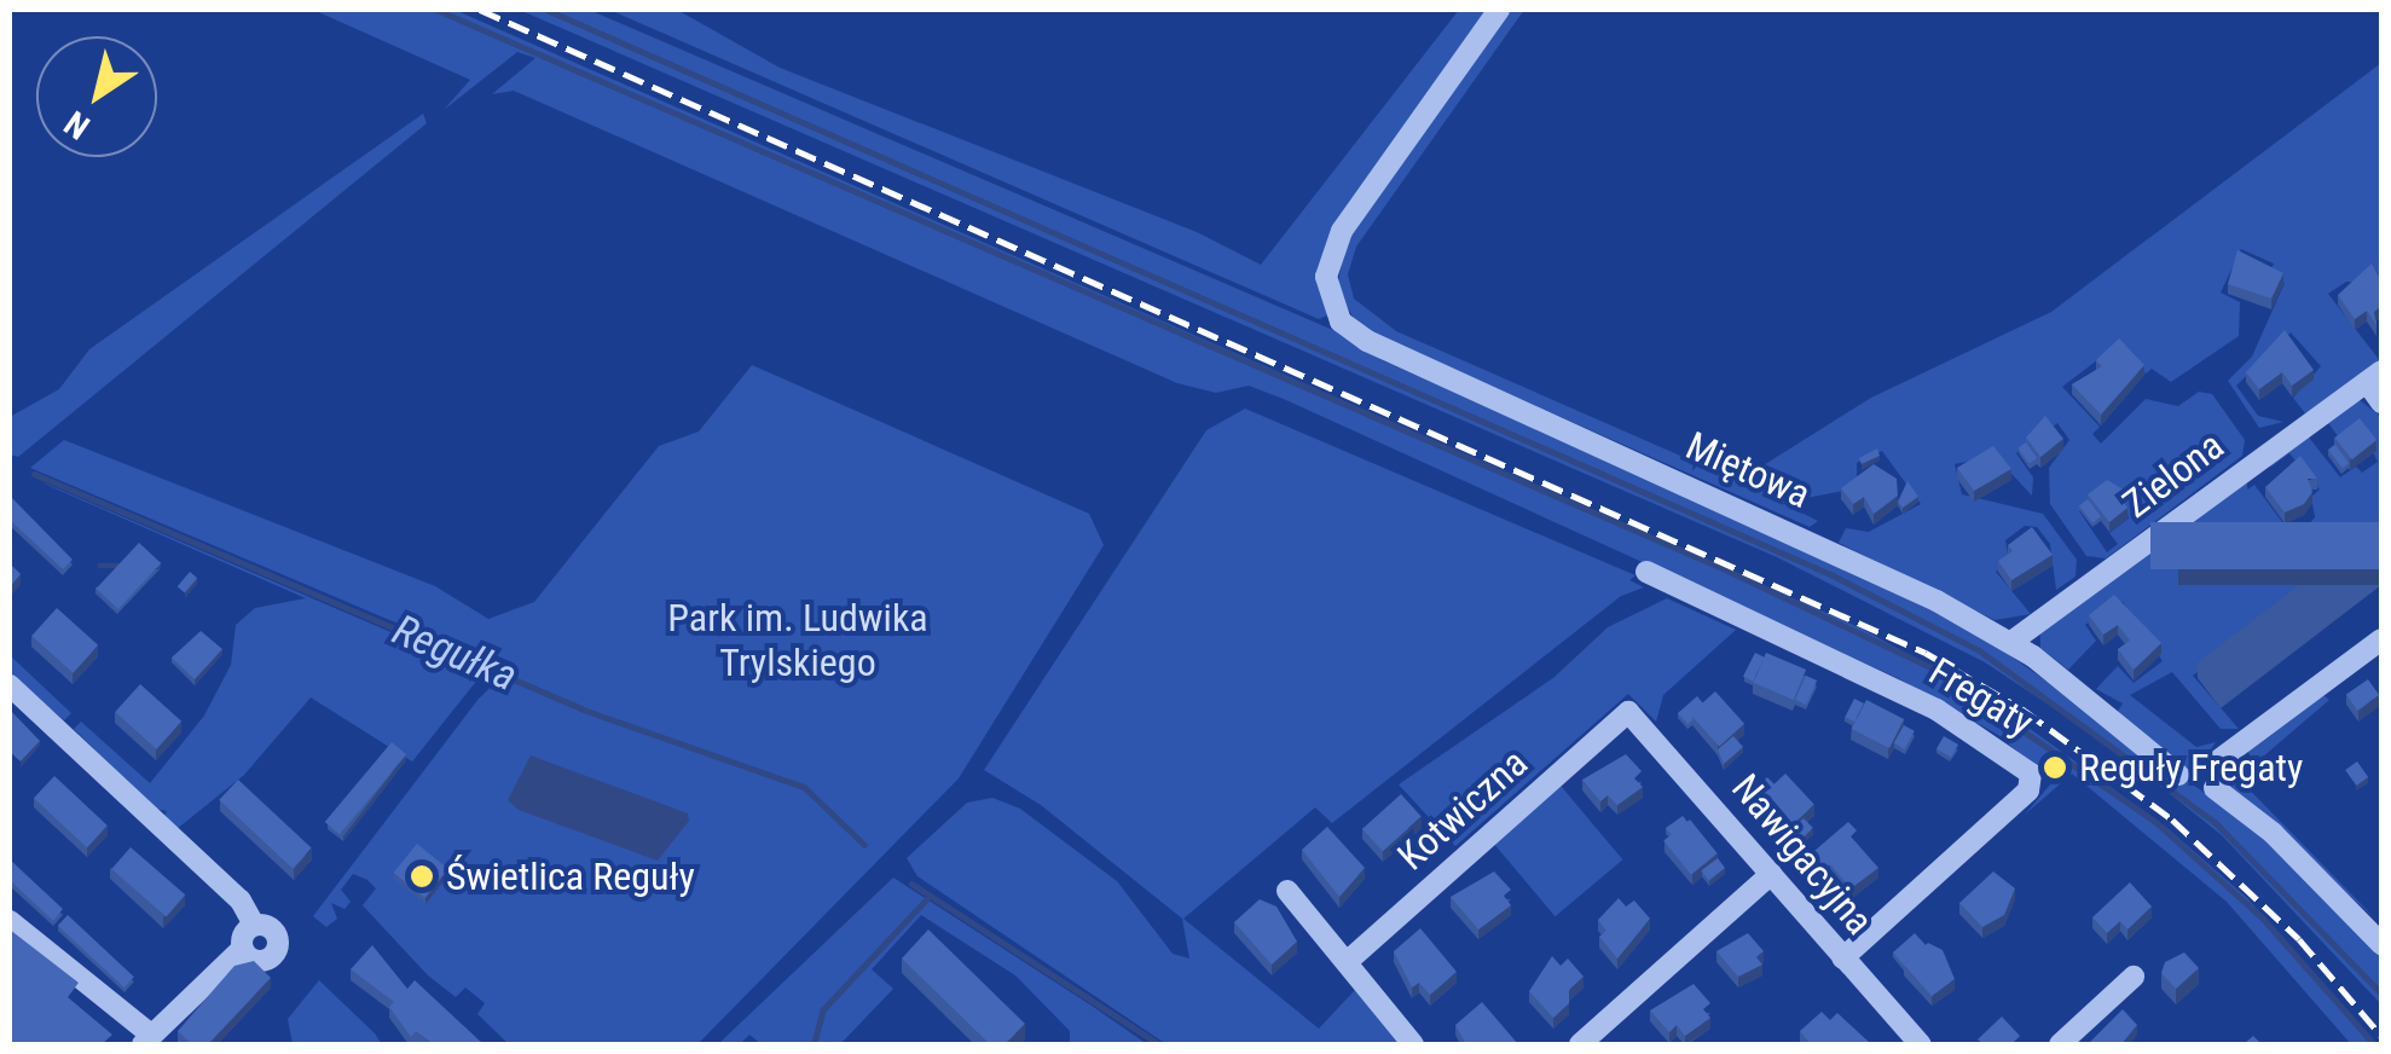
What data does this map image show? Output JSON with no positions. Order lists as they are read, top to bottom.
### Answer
{
  "streets": {
    "street": [
      "Miętowa",
      "Zielona",
      "Fregaty",
      "Kotwiczna",
      "Nawigacyjna"
    ]
  },
  "crossings": [
    ["Miętowa", "Zielona"],
    ["Fregaty", "Nawigacyjna"],
    ["Kotwiczna", "Nawigacyjna"]
  ],
  "water": ["Regułka"],
  "parks": ["Park im. Ludwika Trylskiego"],
  "places": ["Reguły Fregaty", "Świetlica Reguły"],
  "north": "bottom left"
}
